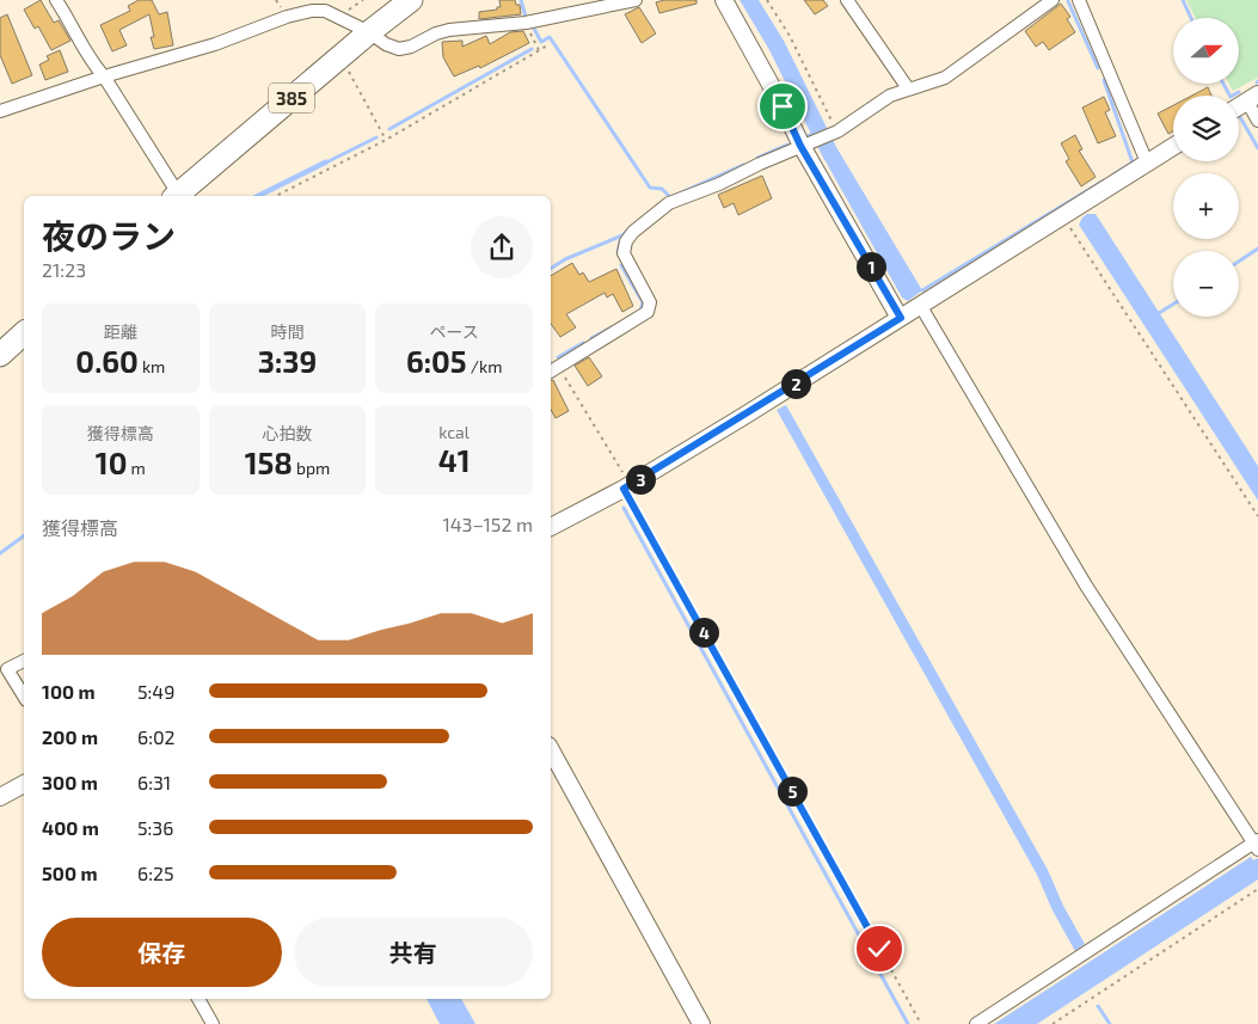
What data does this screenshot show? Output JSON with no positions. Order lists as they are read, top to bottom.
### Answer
{
  "streets": {
    "highway": ["385"]
  },
  "north": "right",
  "page": {
    "map_buttons": ["+", "−"],
    "heading": ["夜のラン", "21:23"],
    "pins": [
      "1",
      "2",
      "3",
      "4",
      "5"
    ],
    "stats": [
      ["距離", "0.60 km"],
      ["時間", "3:39"],
      ["ペース", "6:05 /km"],
      ["獲得標高", "10 m"],
      ["心拍数", "158 bpm"],
      ["kcal", "41"]
    ],
    "chart": ["獲得標高", "143–152 m"],
    "list": [
      {
        "name": "100 m",
        "note": "5:49"
      },
      {
        "name": "200 m",
        "note": "6:02"
      },
      {
        "name": "300 m",
        "note": "6:31"
      },
      {
        "name": "400 m",
        "note": "5:36"
      },
      {
        "name": "500 m",
        "note": "6:25"
      }
    ],
    "buttons": ["保存", "共有"]
  }
}
